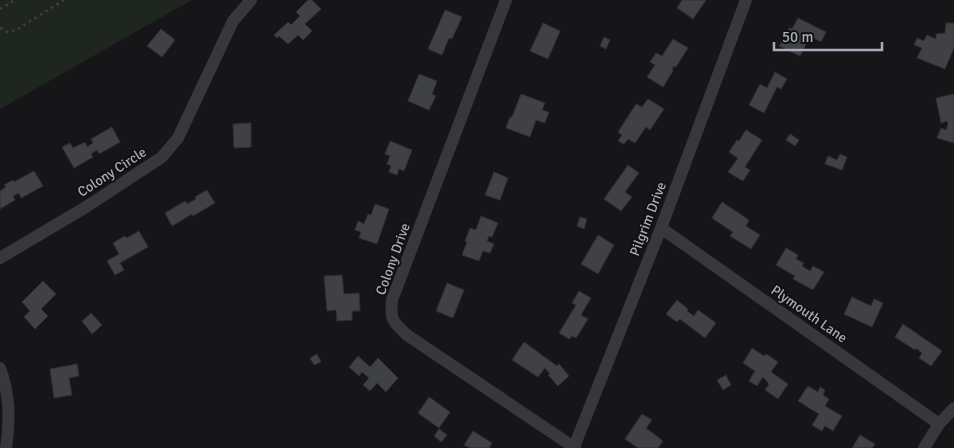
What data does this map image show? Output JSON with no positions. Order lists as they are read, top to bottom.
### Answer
{
  "streets": {
    "street": [
      "Colony Circle",
      "Pilgrim Drive",
      "Colony Drive",
      "Plymouth Lane"
    ]
  },
  "crossings": [
    ["Pilgrim Drive", "Colony Drive"],
    ["Pilgrim Drive", "Plymouth Lane"]
  ],
  "scale_bar": "50 m"
}
